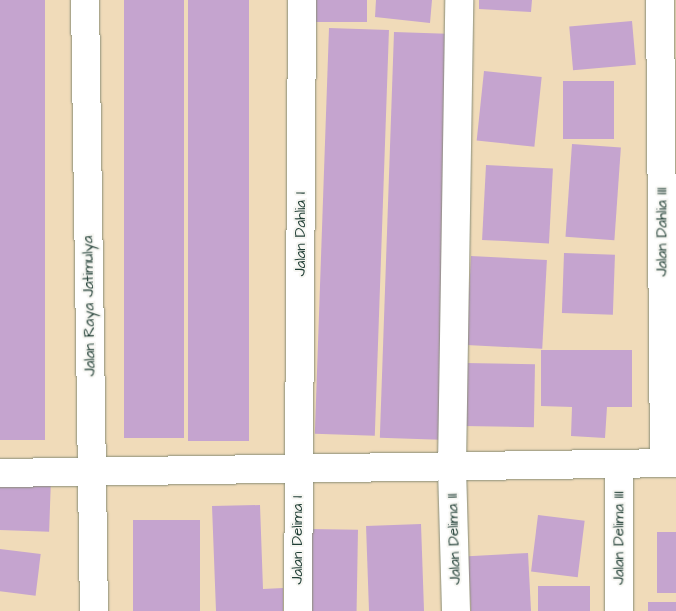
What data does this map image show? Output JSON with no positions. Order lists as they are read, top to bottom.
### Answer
{
  "streets": {
    "street": [
      "Jalan Dahlia III",
      "Jalan Dahlia I",
      "Jalan Raya Jatimulya",
      "Jalan Delima III",
      "Jalan Delima II",
      "Jalan Delima I"
    ]
  },
  "crossings": [
    ["Jalan Dahlia I", "Jalan Delima I"]
  ]
}
